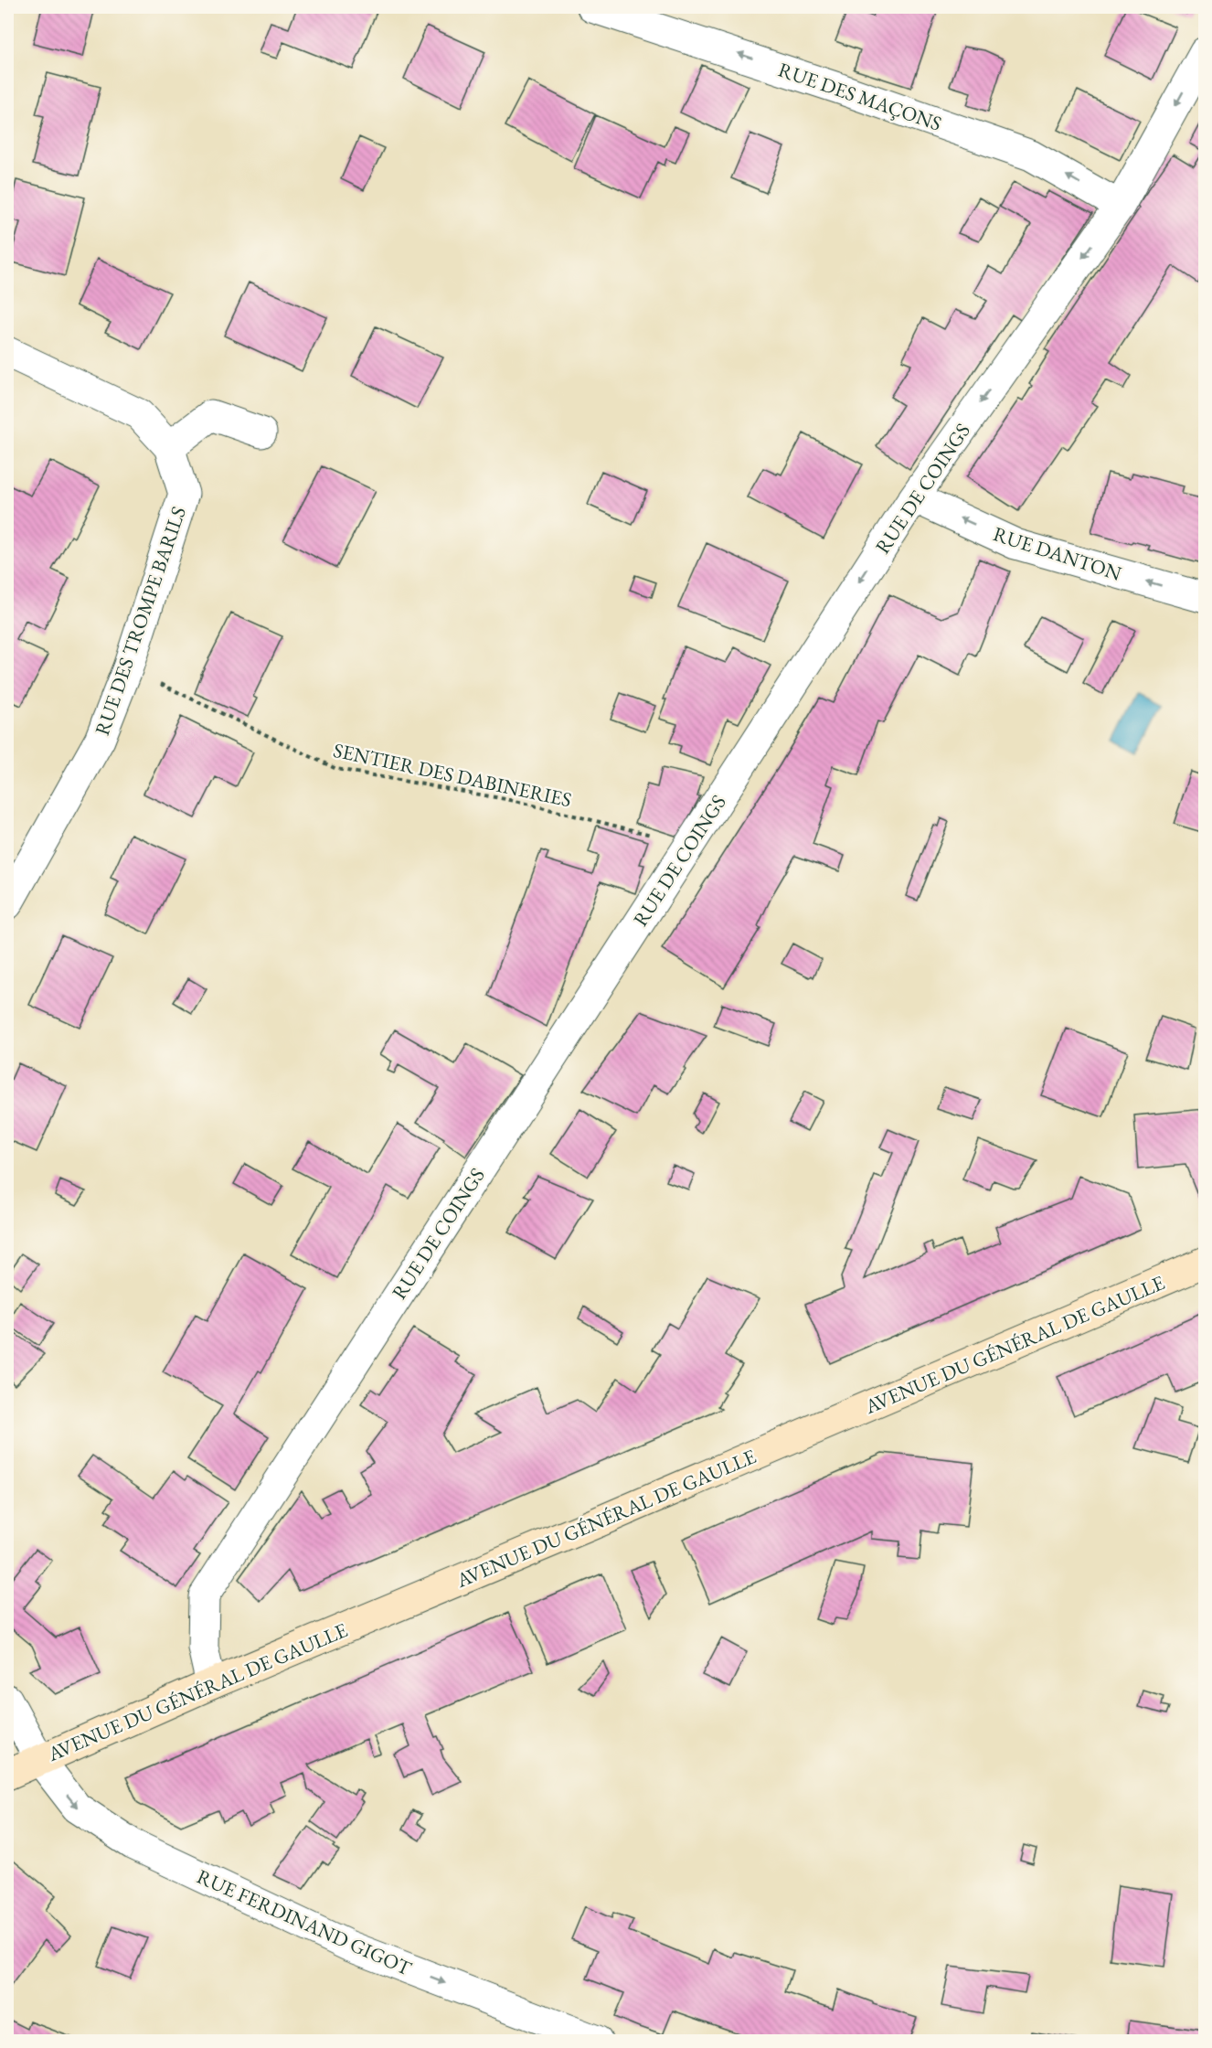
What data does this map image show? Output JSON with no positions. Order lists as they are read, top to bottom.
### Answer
{
  "streets": {
    "main road": ["AVENUE DU GÉNÉRAL DE GAULLE"],
    "street": [
      "RUE DES MAÇONS",
      "RUE DE COINGS",
      "RUE DANTON",
      "RUE DES TROMPE BARILS",
      "RUE FERDINAND GIGOT"
    ],
    "path": ["SENTIER DES DABINERIES"]
  },
  "crossings": [
    ["RUE DES MAÇONS", "RUE DE COINGS"],
    ["RUE DE COINGS", "RUE DANTON"],
    ["RUE DE COINGS", "SENTIER DES DABINERIES"],
    ["RUE DE COINGS", "AVENUE DU GÉNÉRAL DE GAULLE"],
    ["RUE DES TROMPE BARILS", "SENTIER DES DABINERIES"],
    ["AVENUE DU GÉNÉRAL DE GAULLE", "RUE FERDINAND GIGOT"]
  ],
  "one_way": [
    "RUE DES MAÇONS",
    "RUE DE COINGS",
    "RUE DANTON",
    "RUE FERDINAND GIGOT"
  ]
}
